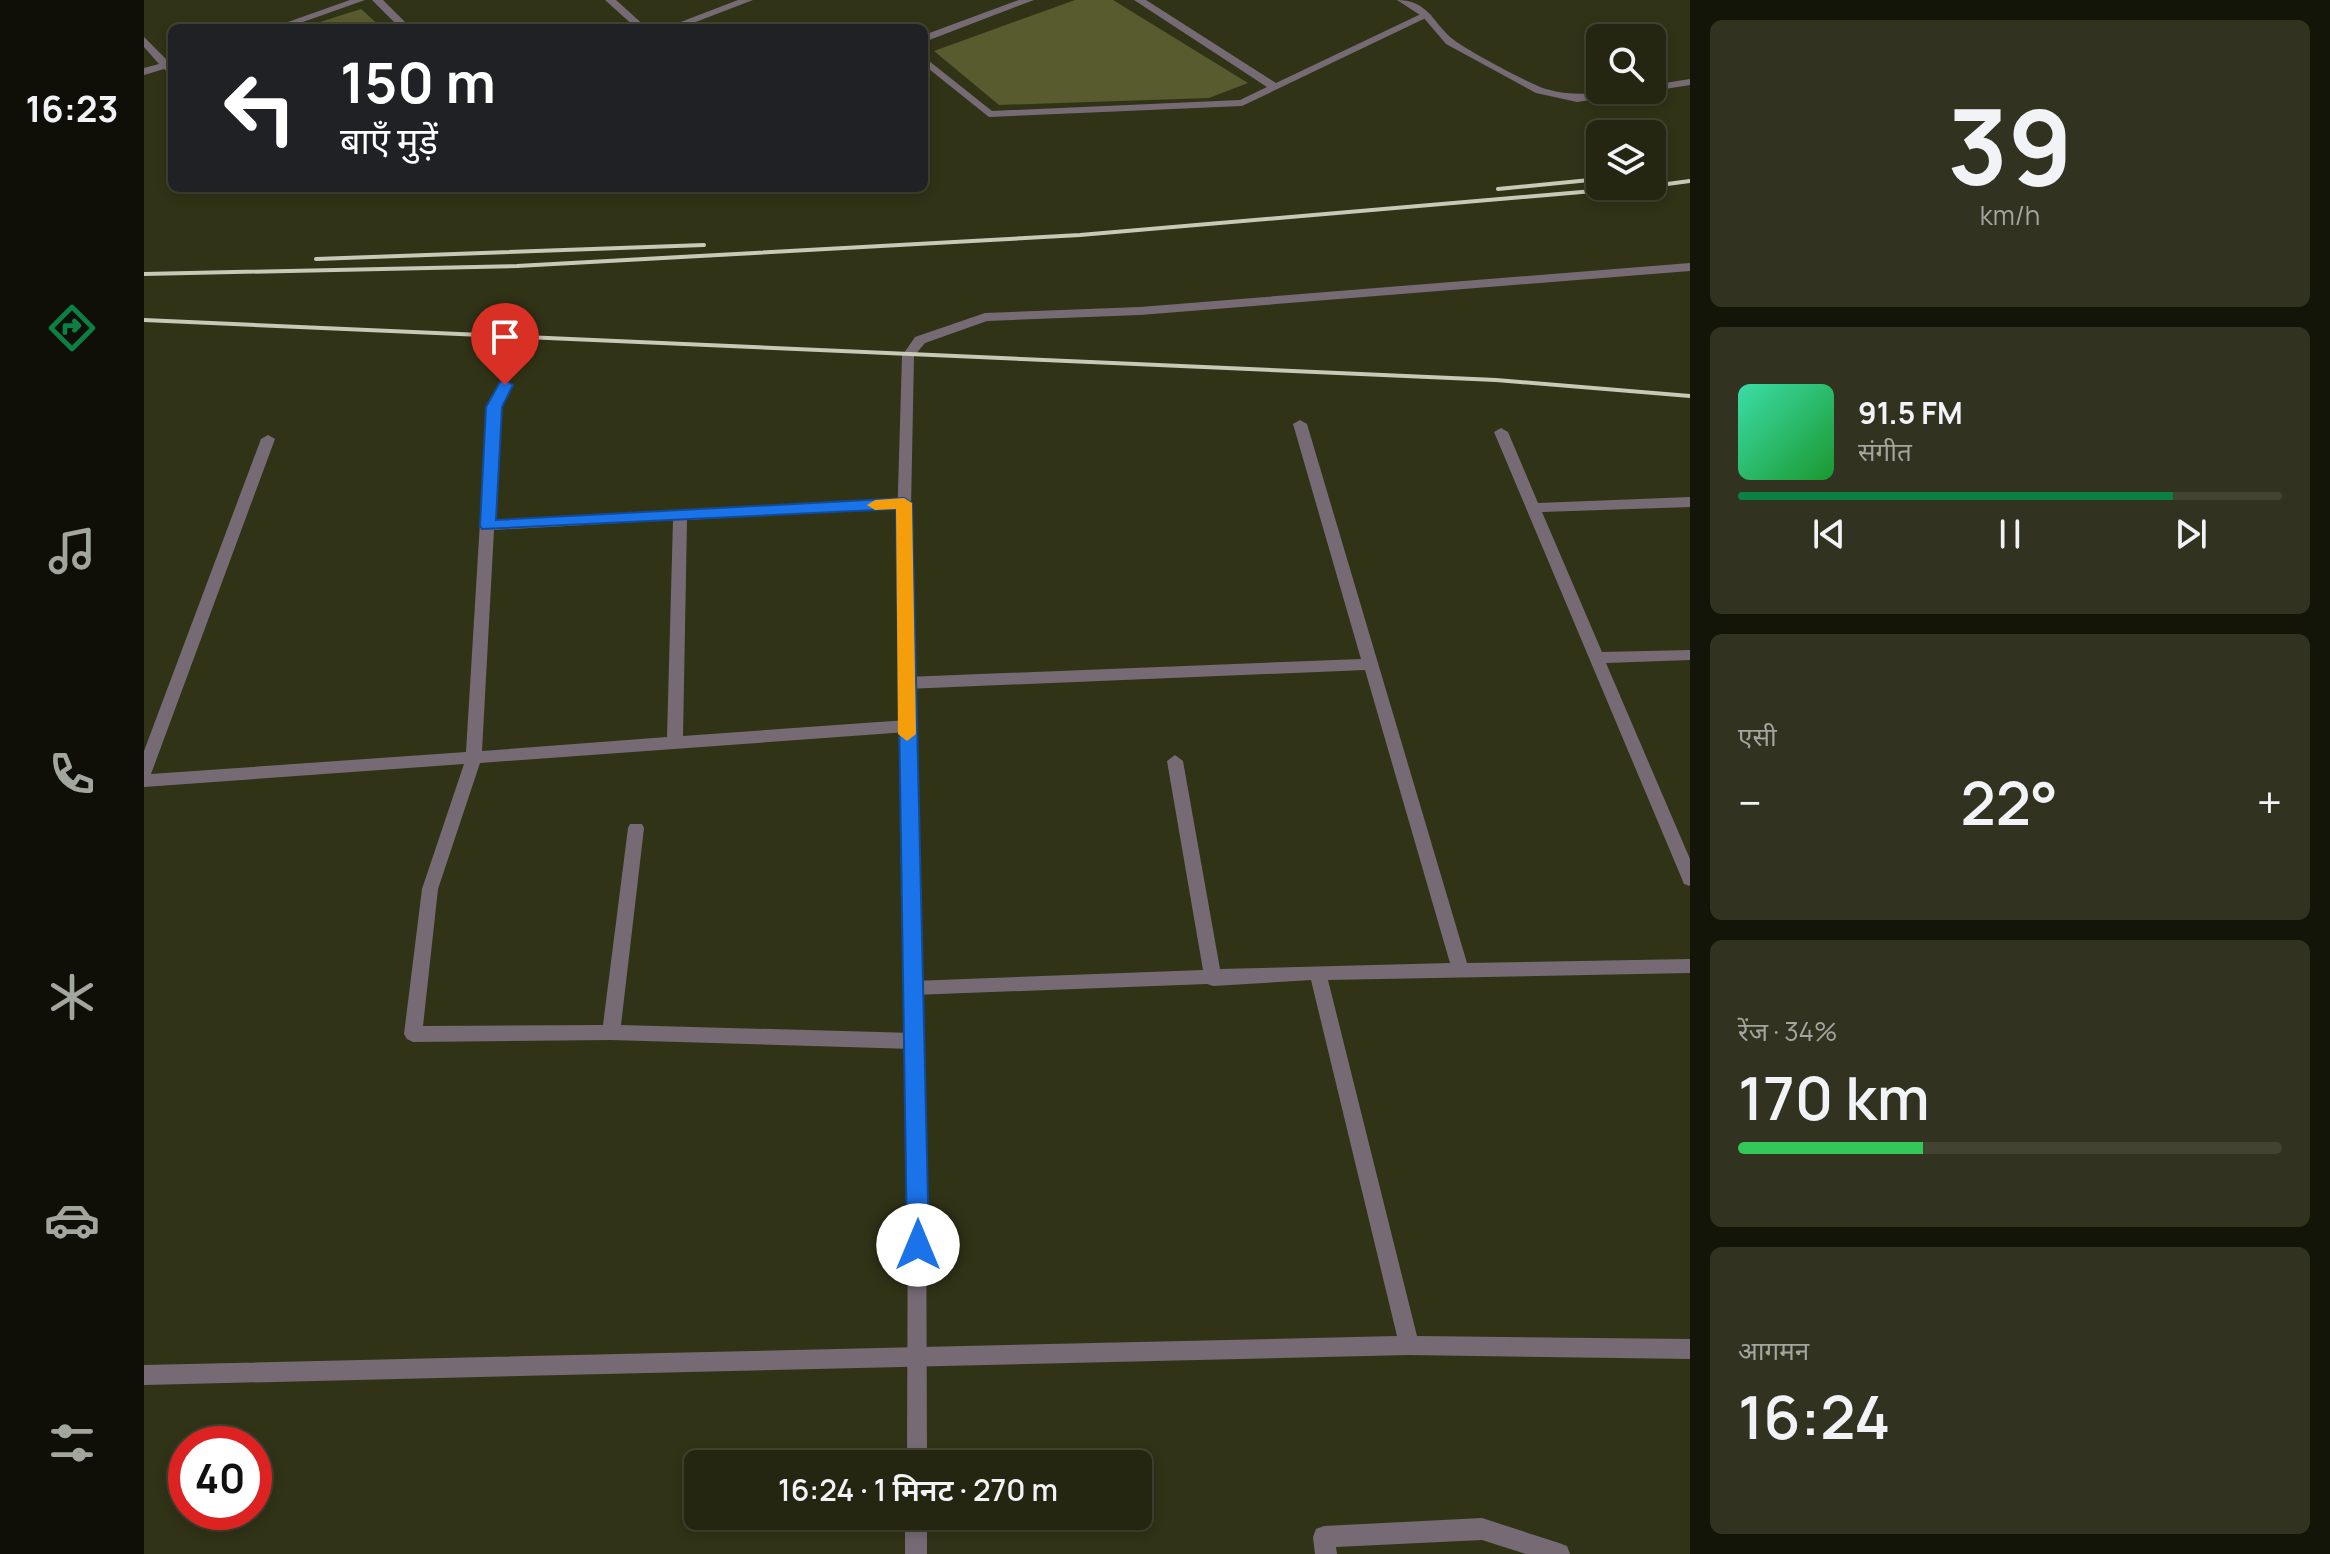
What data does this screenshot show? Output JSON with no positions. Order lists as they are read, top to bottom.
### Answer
{
  "page": {
    "tabs": "16:23",
    "tile": [
      ["39", "km/h"],
      "एसी",
      ["रेंज · 34%", "170 km"],
      ["आगमन", "16:24"]
    ],
    "turn": ["150 m", "बाएँ मुड़ें"],
    "song": ["91.5 FM", "संगीत"],
    "heat": ["−", "22°", "+"],
    "limit": "40",
    "trip": "16:24 · 1 मिनट · 270 m"
  }
}
